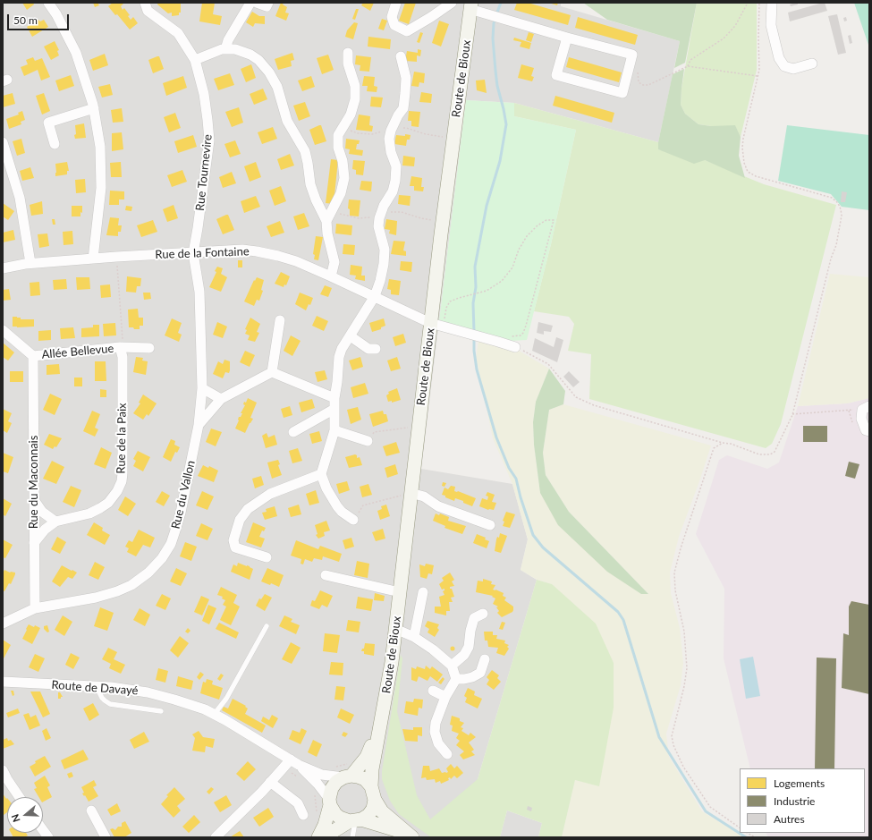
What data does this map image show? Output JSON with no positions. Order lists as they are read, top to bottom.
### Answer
{
  "streets": {
    "main road": ["Route de Bioux"],
    "street": [
      "Rue Tournevire",
      "Rue de la Fontaine",
      "Allée Bellevue",
      "Rue de la Paix",
      "Rue du Maconnais",
      "Rue du Vallon",
      "Route de Davayé"
    ]
  },
  "crossings": [
    ["Route de Bioux", "Rue de la Fontaine"],
    ["Route de Bioux", "Route de Davayé"],
    ["Rue Tournevire", "Rue de la Fontaine"],
    ["Rue Tournevire", "Rue du Vallon"],
    ["Rue de la Fontaine", "Rue du Vallon"],
    ["Allée Bellevue", "Rue de la Paix"],
    ["Allée Bellevue", "Rue du Maconnais"],
    ["Rue de la Paix", "Rue du Maconnais"],
    ["Rue du Maconnais", "Rue du Vallon"]
  ],
  "legend": ["Logements", "Industrie", "Autres"],
  "scale_bar": "50 m",
  "north": "left"
}
